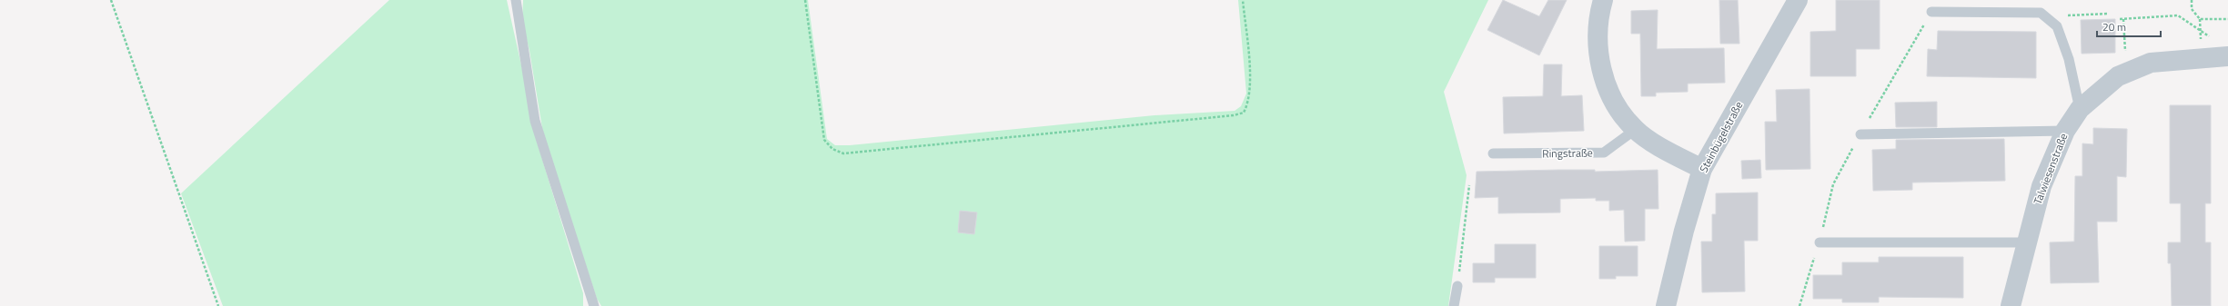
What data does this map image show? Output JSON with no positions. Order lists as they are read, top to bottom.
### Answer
{
  "streets": {
    "street": ["Steinbügelstraße", "Talwiesenstraße"],
    "lane": ["Ringstraße"]
  },
  "scale_bar": "20 m"
}
